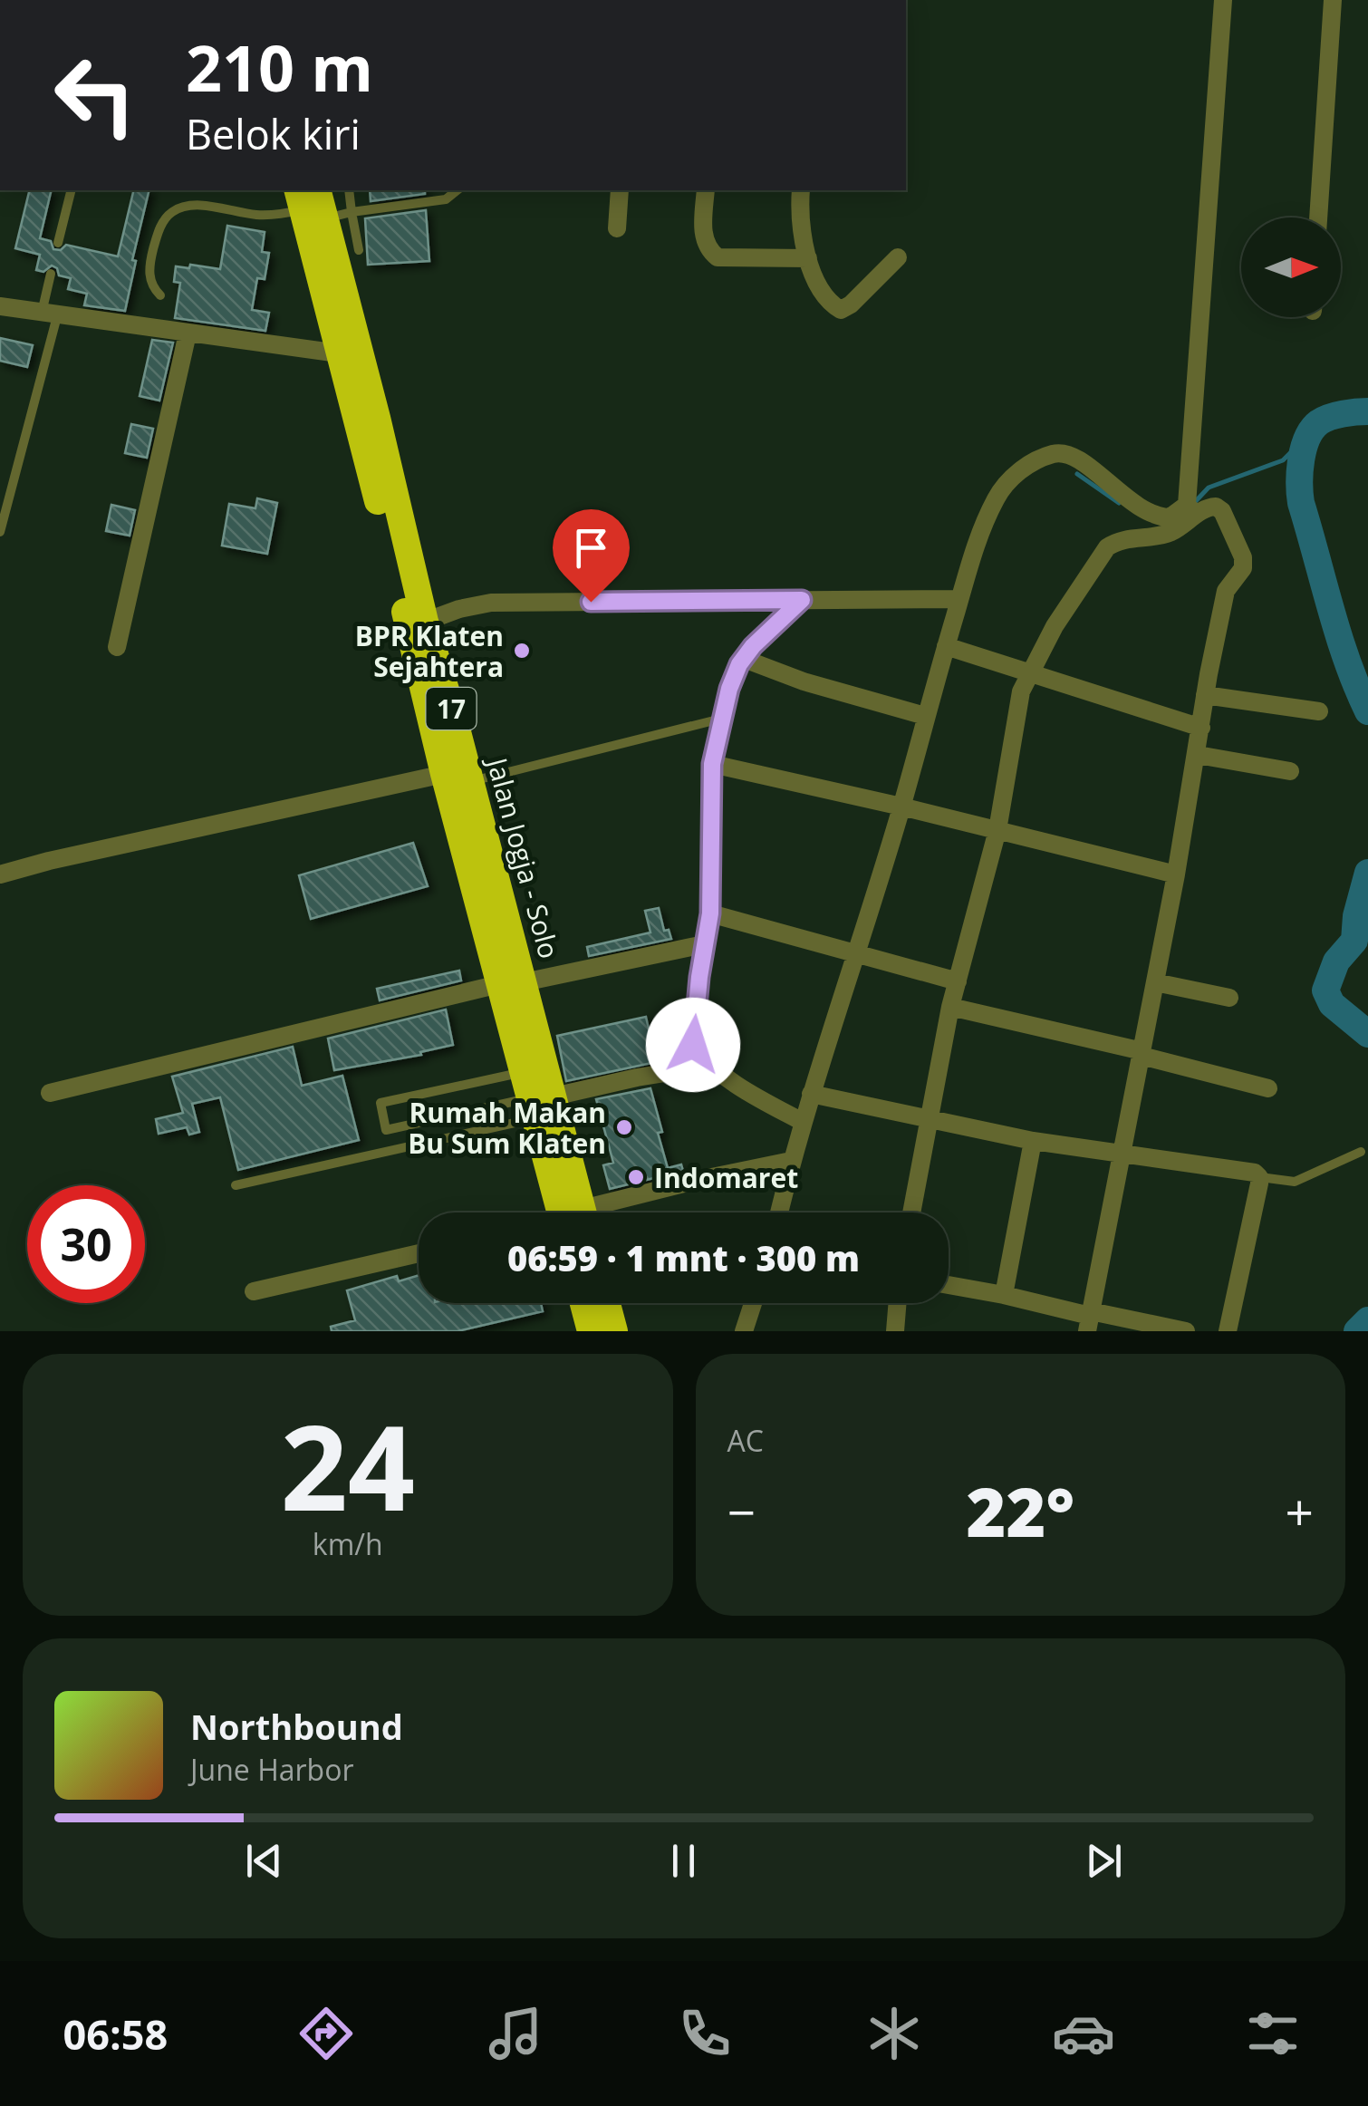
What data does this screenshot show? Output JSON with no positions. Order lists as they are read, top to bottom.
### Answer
{
  "streets": {
    "highway": ["17", "Jalan Jogja - Solo"]
  },
  "places": ["BPR Klaten Sejahtera", "Rumah Makan Bu Sum Klaten", "Indomaret"],
  "north": "right",
  "page": {
    "turn": ["210 m", "Belok kiri"],
    "limit": "30",
    "trip": "06:59 · 1 mnt · 300 m",
    "tile": [
      ["24", "km/h"],
      "AC"
    ],
    "heat": ["−", "22°", "+"],
    "song": ["Northbound", "June Harbor"],
    "tabs": "06:58"
  }
}
